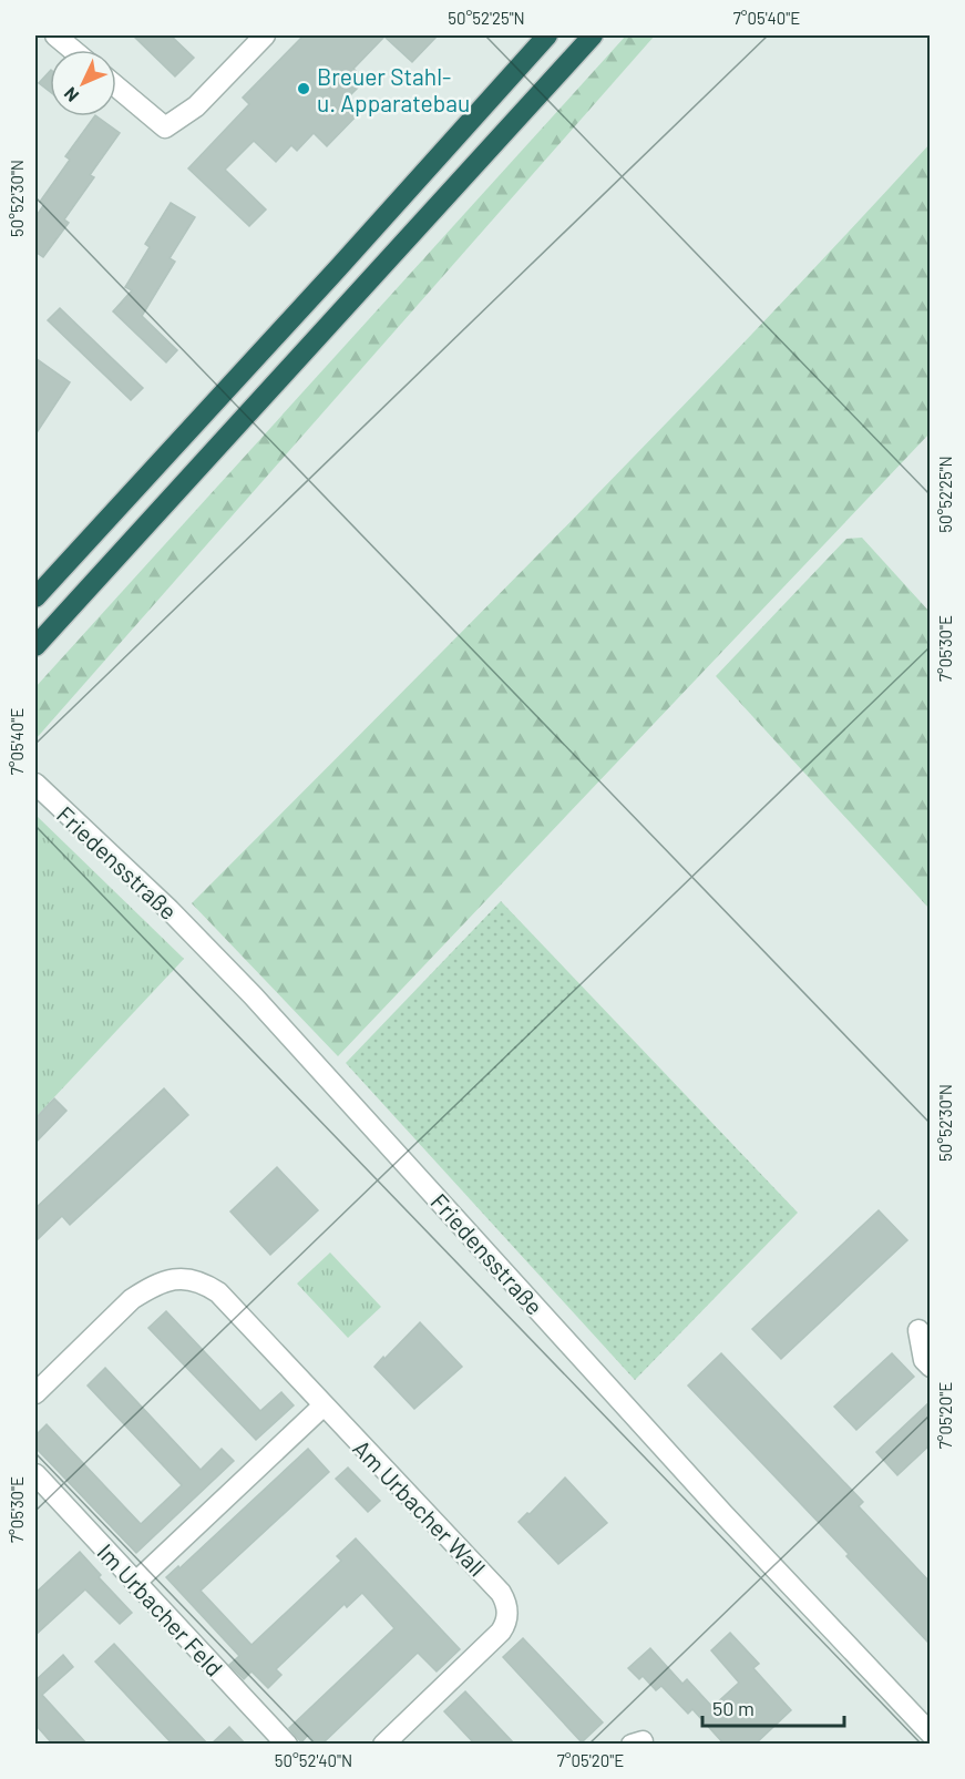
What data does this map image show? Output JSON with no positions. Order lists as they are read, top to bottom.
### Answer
{
  "streets": {
    "street": ["Friedensstraße", "Am Urbacher Wall", "Im Urbacher Feld"]
  },
  "places": ["Breuer Stahl- u. Apparatebau"],
  "scale_bar": "50 m",
  "north": "bottom left",
  "coordinates": [
    "50°52'25\"N",
    "7°05'40\"E",
    "50°52'30\"N",
    "7°05'30\"E",
    "7°05'20\"E",
    "50°52'40\"N"
  ]
}
